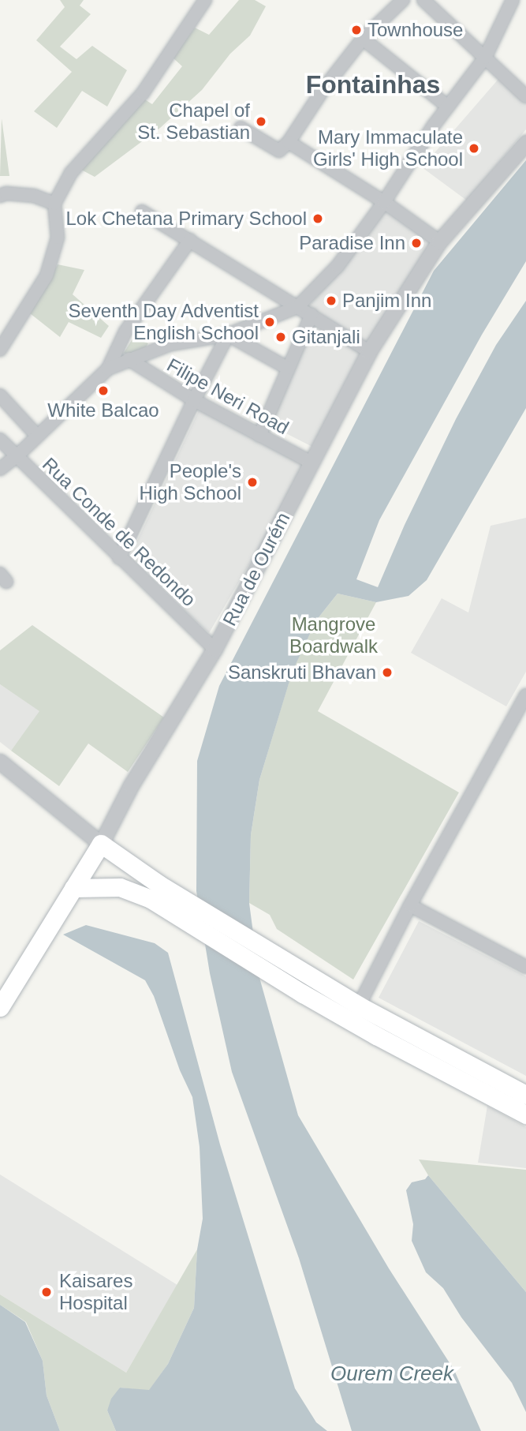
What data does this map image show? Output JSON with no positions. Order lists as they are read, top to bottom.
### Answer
{
  "streets": {
    "main road": ["Rua de Ourém"],
    "street": ["Filipe Neri Road", "Rua Conde de Redondo"]
  },
  "crossings": [
    ["Filipe Neri Road", "Rua de Ourém"],
    ["Rua Conde de Redondo", "Rua de Ourém"]
  ],
  "districts": ["Fontainhas"],
  "water": ["Ourem Creek"],
  "parks": ["Mangrove Boardwalk"],
  "places": [
    "Townhouse",
    "Chapel of St. Sebastian",
    "Mary Immaculate Girls' High School",
    "Lok Chetana Primary School",
    "Paradise Inn",
    "Panjim Inn",
    "Seventh Day Adventist English School",
    "Gitanjali",
    "White Balcao",
    "People's High School",
    "Sanskruti Bhavan",
    "Kaisares Hospital"
  ]
}
